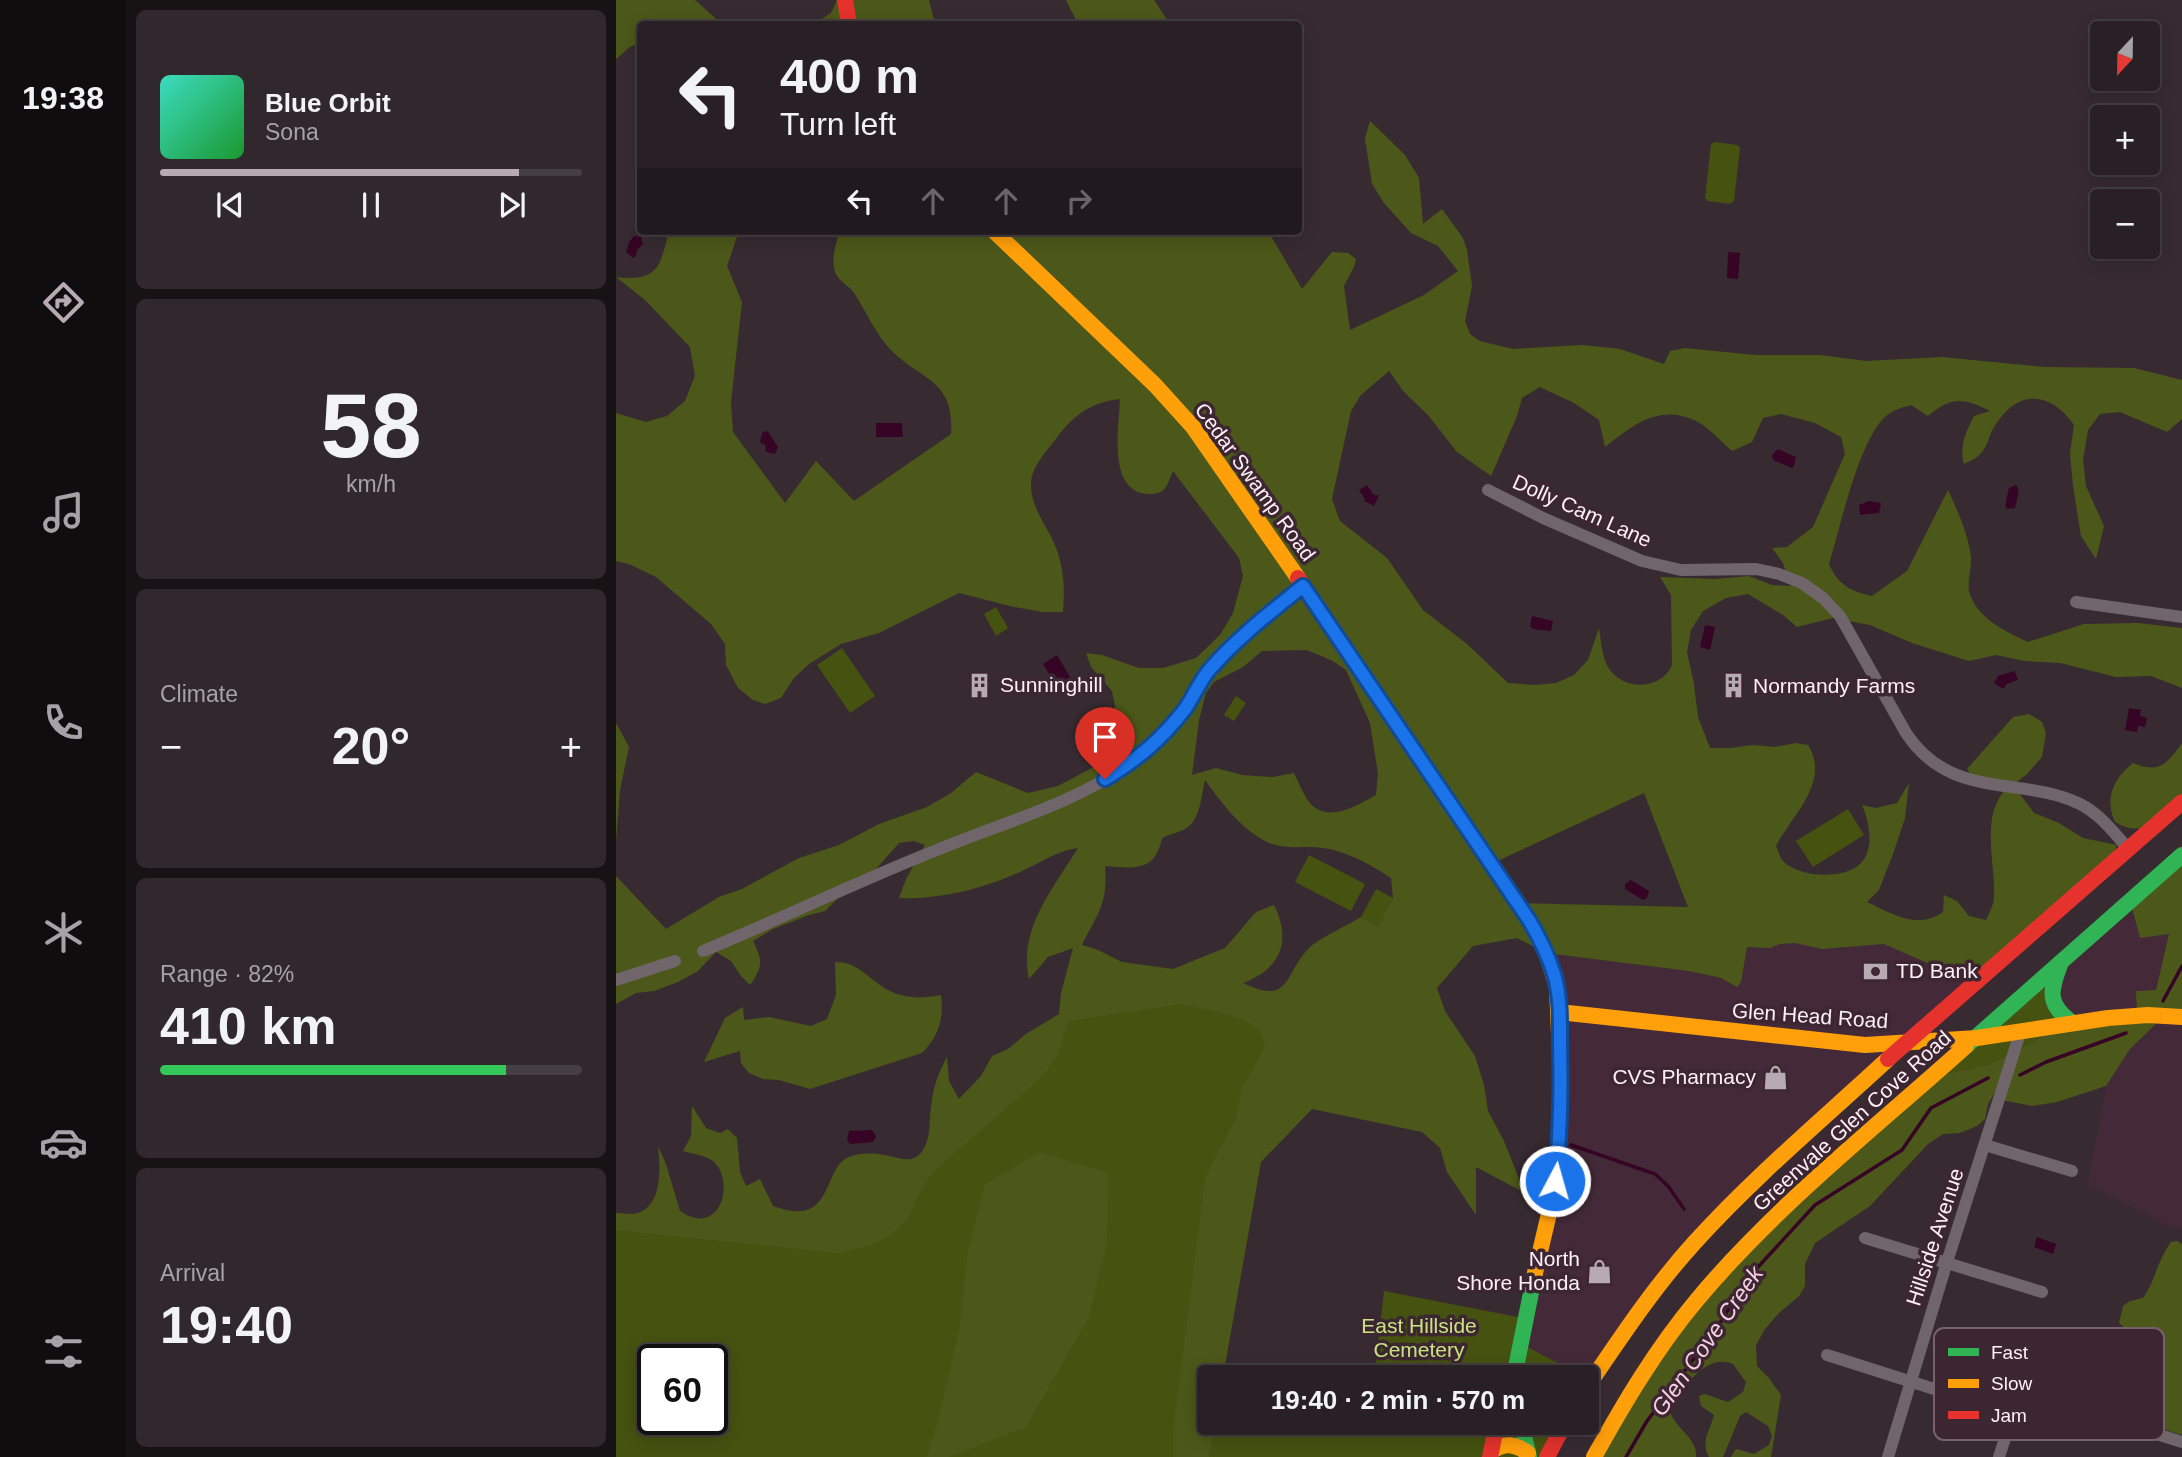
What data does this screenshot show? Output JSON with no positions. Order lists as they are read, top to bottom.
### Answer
{
  "streets": {
    "main road": ["Cedar Swamp Road", "Glen Head Road", "Greenvale Glen Cove Road"],
    "street": ["Dolly Cam Lane", "Hillside Avenue"]
  },
  "crossings": [
    ["Cedar Swamp Road", "Glen Head Road"],
    ["Dolly Cam Lane", "Greenvale Glen Cove Road"],
    ["Glen Head Road", "Greenvale Glen Cove Road"],
    ["Glen Head Road", "Hillside Avenue"]
  ],
  "water": ["Glen Cove Creek"],
  "parks": ["East Hillside Cemetery"],
  "places": {
    "building": ["Sunninghill", "Normandy Farms"],
    "bank": ["TD Bank"],
    "shop": ["CVS Pharmacy", "North Shore Honda"]
  },
  "legend": ["Fast", "Slow", "Jam"],
  "north": "bottom",
  "page": {
    "tabs": "19:38",
    "map_buttons": ["+", "−"],
    "turn": ["400 m", "Turn left"],
    "song": ["Blue Orbit", "Sona"],
    "tile": [
      ["58", "km/h"],
      "Climate",
      ["Range · 82%", "410 km"],
      ["Arrival", "19:40"]
    ],
    "heat": ["−", "20°", "+"],
    "limit": "60",
    "trip": "19:40 · 2 min · 570 m"
  }
}
